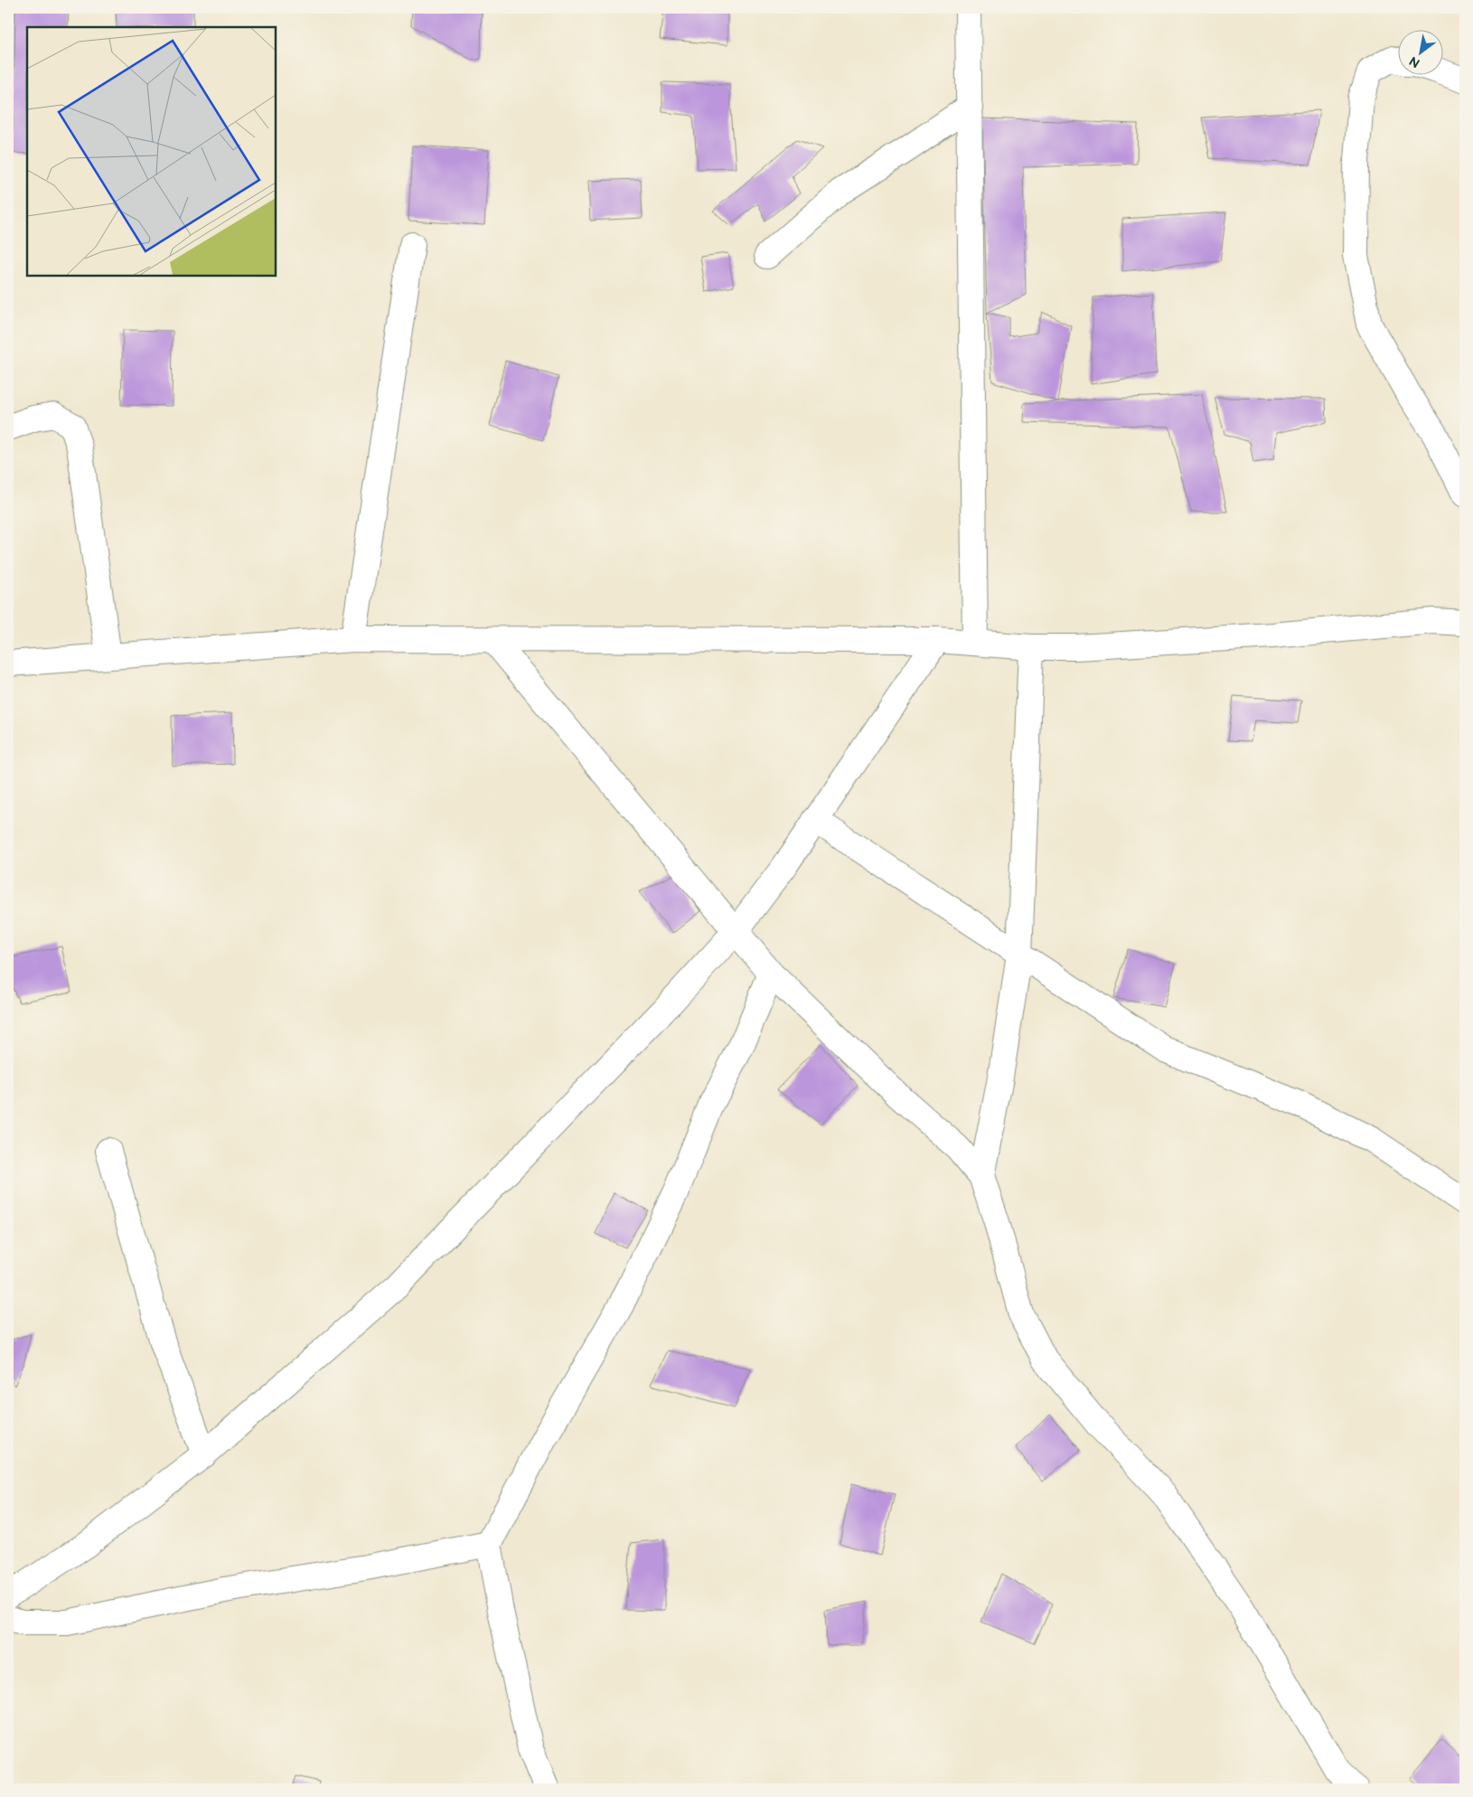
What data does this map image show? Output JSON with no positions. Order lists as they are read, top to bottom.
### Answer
{
  "north": "bottom left"
}
